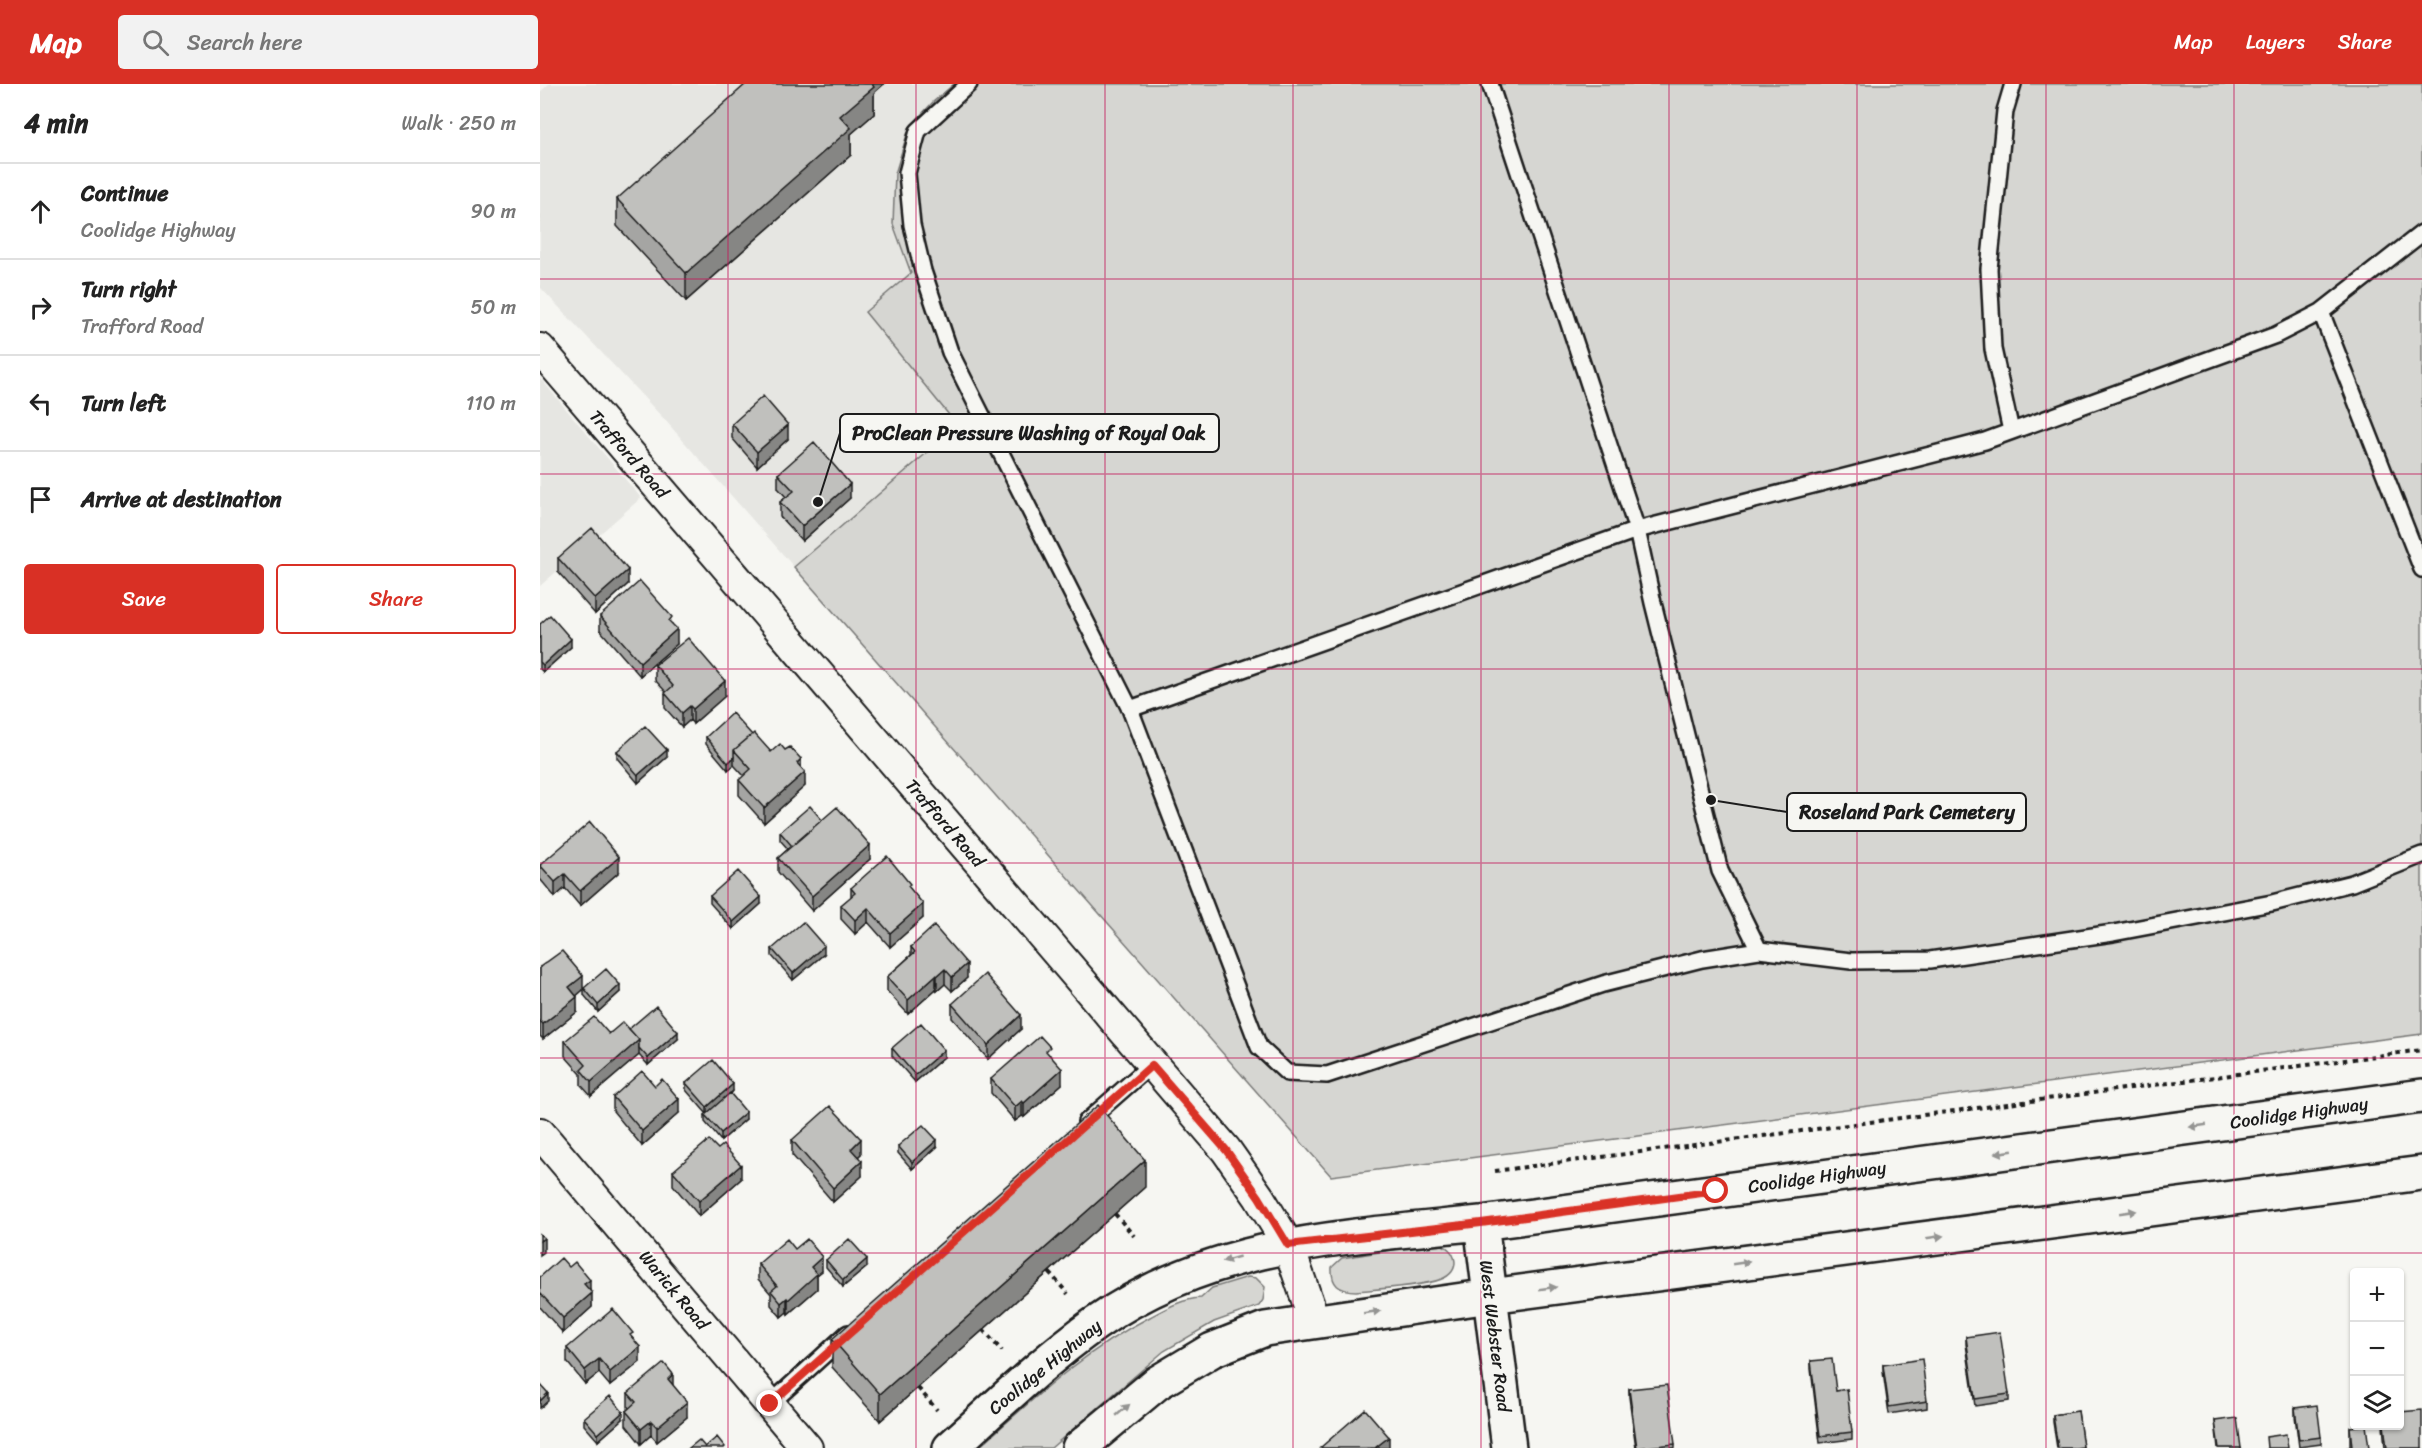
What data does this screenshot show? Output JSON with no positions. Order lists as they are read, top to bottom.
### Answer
{
  "streets": {
    "main road": ["Coolidge Highway", "West Webster Road"],
    "street": ["Trafford Road", "Warick Road"]
  },
  "crossings": [
    ["Trafford Road", "Coolidge Highway"],
    ["Coolidge Highway", "West Webster Road"]
  ],
  "places": ["ProClean Pressure Washing of Royal Oak", "Roseland Park Cemetery"],
  "page": {
    "header": "Map",
    "search": "Search here",
    "nav": ["Map", "Layers", "Share"],
    "heading": ["4 min", "Walk · 250 m"],
    "list": [
      ["Continue", "Coolidge Highway", "90 m"],
      ["Turn right", "Trafford Road", "50 m"],
      ["Turn left", "110 m"],
      "Arrive at destination"
    ],
    "buttons": ["Save", "Share"],
    "map_buttons": ["+", "−"]
  }
}
